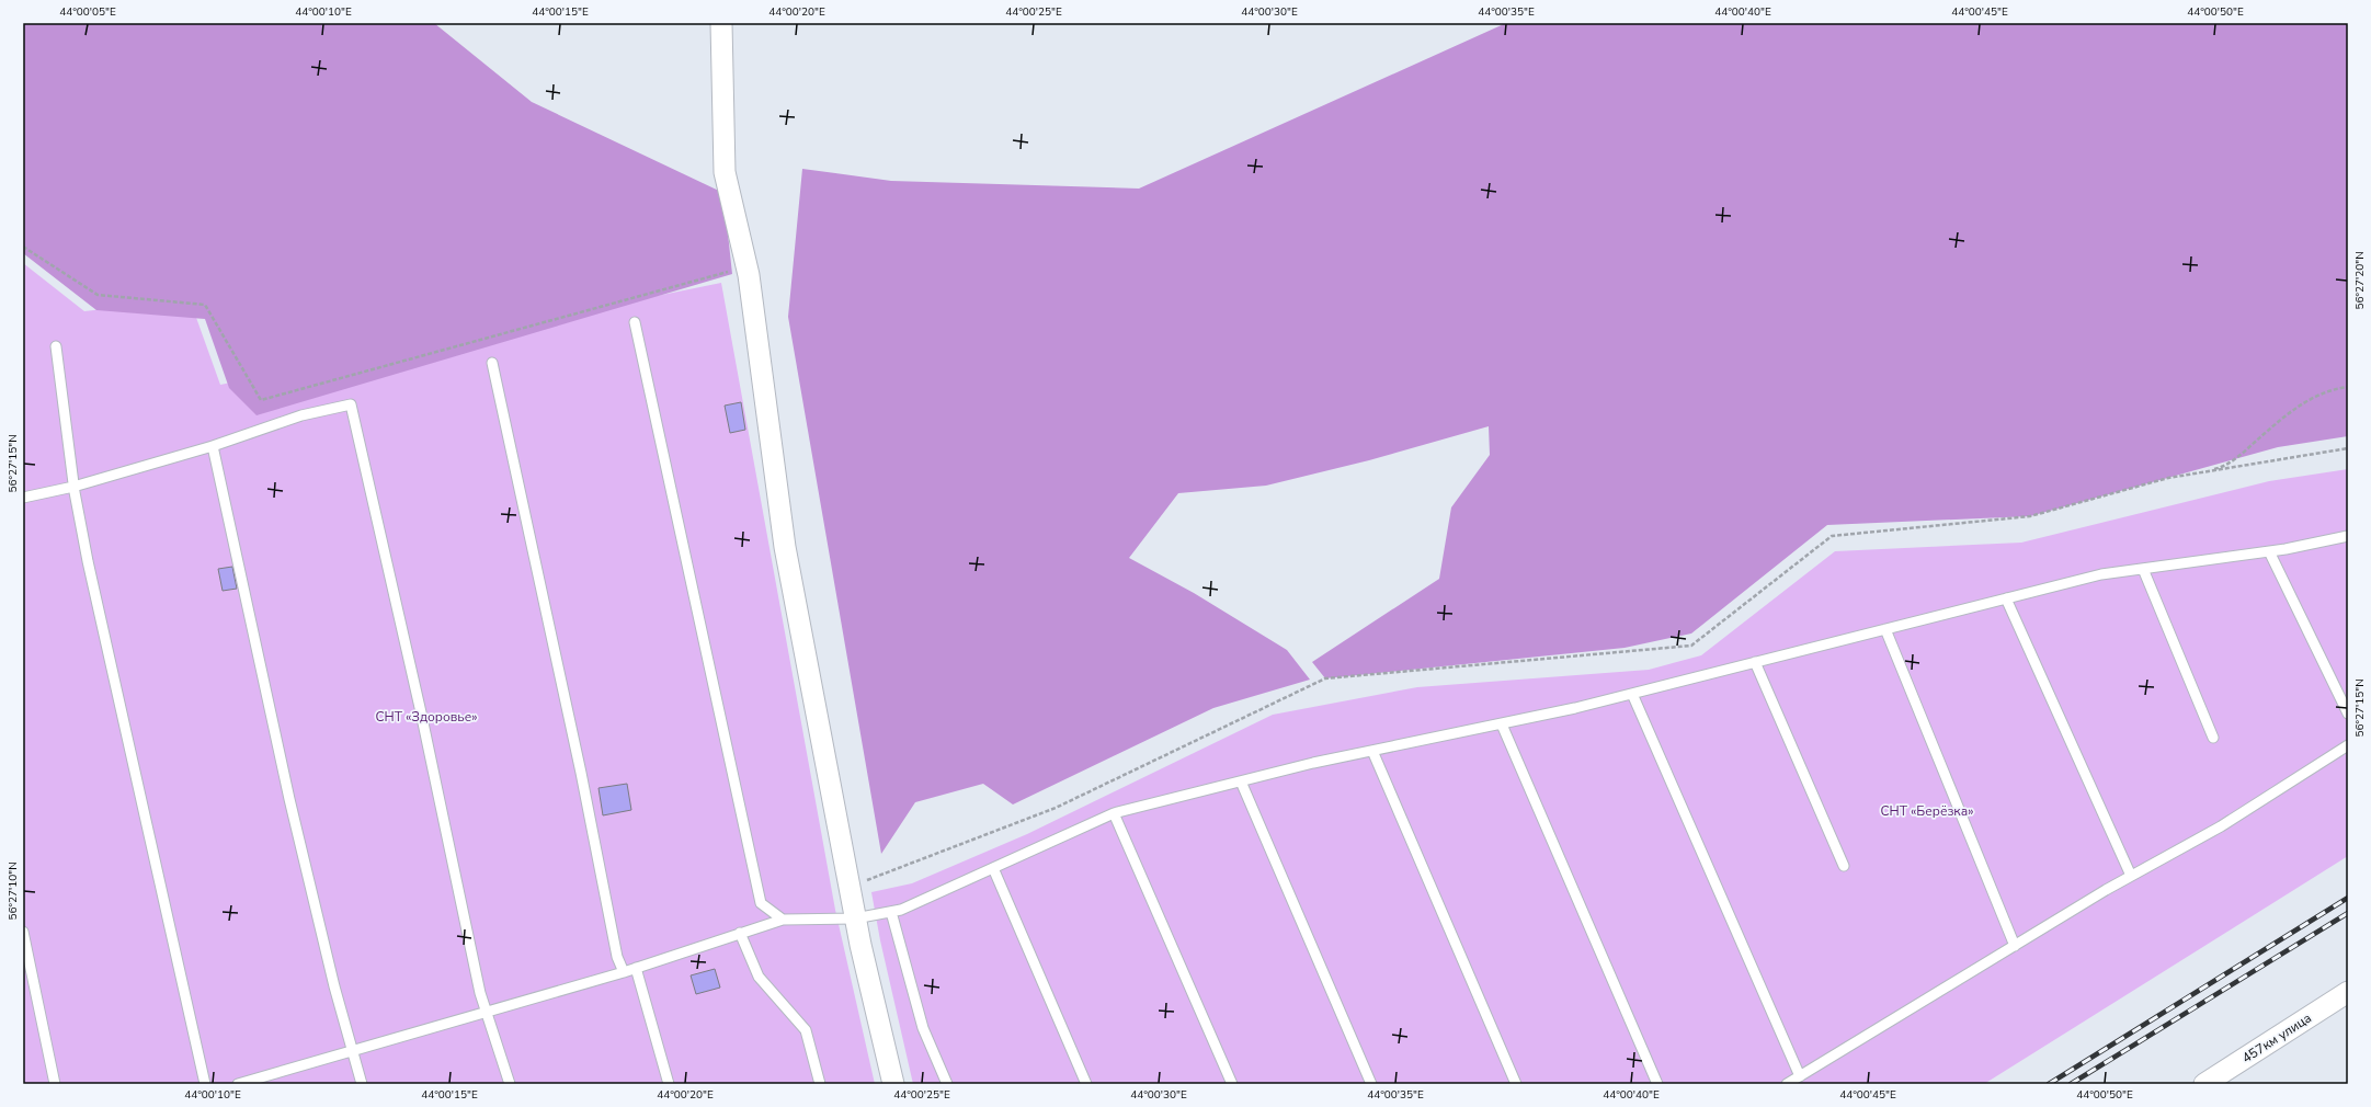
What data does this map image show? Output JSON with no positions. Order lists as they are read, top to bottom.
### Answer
{
  "streets": {
    "street": ["457км улица"]
  },
  "parks": ["СНТ «Здоровье»", "СНТ «Берёзка»"],
  "coordinates": [
    "44°00'05\"E",
    "44°00'10\"E",
    "44°00'15\"E",
    "44°00'20\"E",
    "44°00'25\"E",
    "44°00'30\"E",
    "44°00'35\"E",
    "44°00'40\"E",
    "44°00'45\"E",
    "44°00'50\"E",
    "56°27'20\"N",
    "56°27'15\"N",
    "56°27'10\"N"
  ]
}
